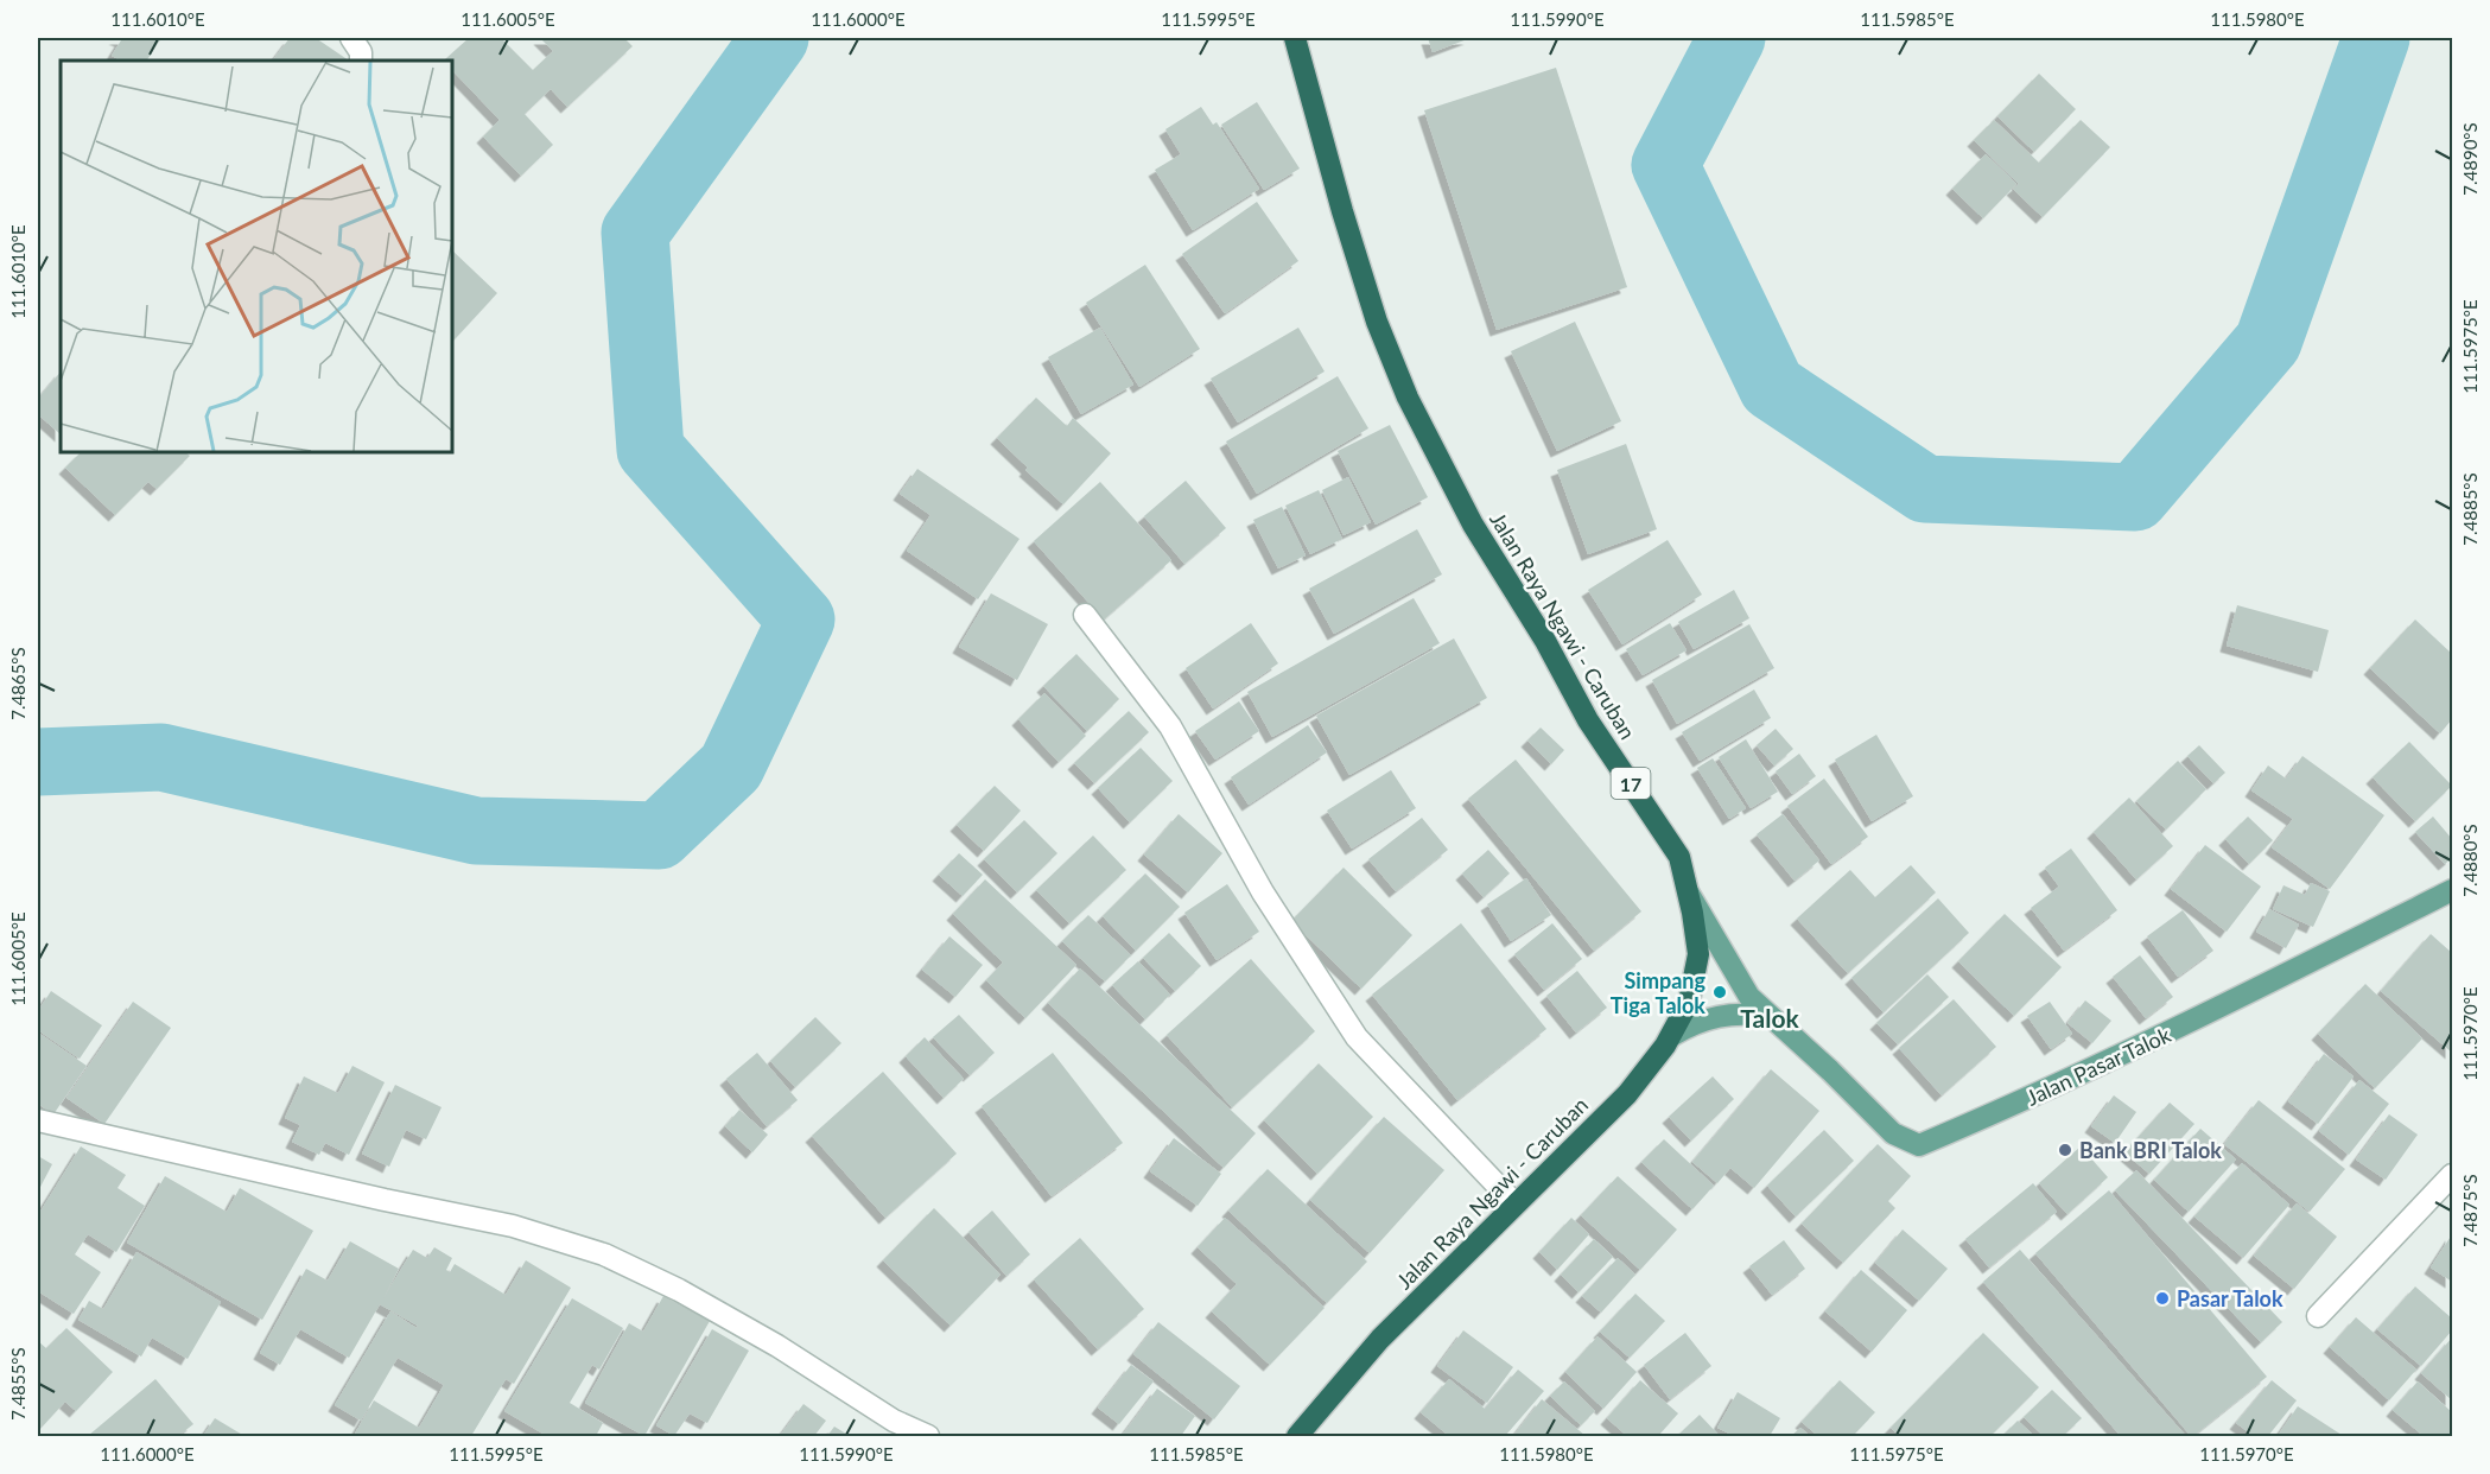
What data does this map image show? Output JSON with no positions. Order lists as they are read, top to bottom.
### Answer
{
  "streets": {
    "highway": ["Jalan Raya Ngawi - Caruban", "17"],
    "main road": ["Jalan Pasar Talok"]
  },
  "crossings": [
    ["Jalan Raya Ngawi - Caruban", "Jalan Pasar Talok"]
  ],
  "districts": ["Talok"],
  "places": ["Simpang Tiga Talok", "Bank BRI Talok", "Pasar Talok"],
  "coordinates": [
    "111.6010°E",
    "111.6005°E",
    "111.6000°E",
    "111.5995°E",
    "111.5990°E",
    "111.5985°E",
    "111.5980°E",
    "7.4890°S",
    "111.5975°E",
    "7.4885°S",
    "7.4865°S",
    "7.4880°S",
    "111.5970°E",
    "7.4875°S",
    "7.4855°S"
  ]
}
